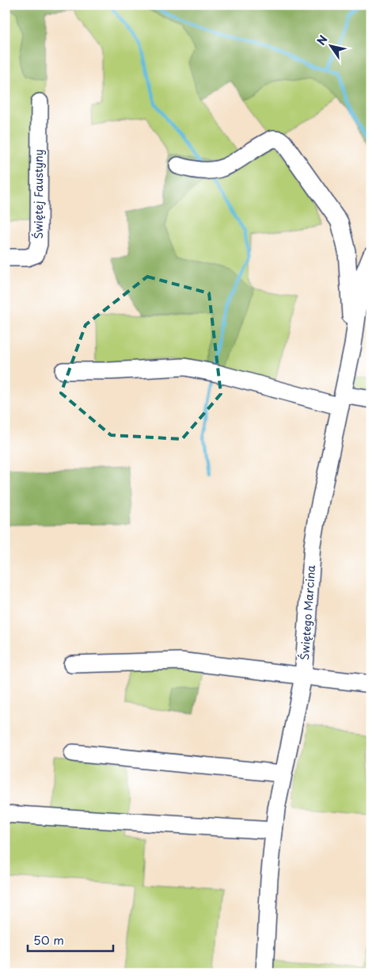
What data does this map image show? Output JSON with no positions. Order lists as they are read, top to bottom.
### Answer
{
  "streets": {
    "street": ["Świętej Faustyny", "Świętego Marcina"]
  },
  "scale_bar": "50 m",
  "north": "top left"
}
